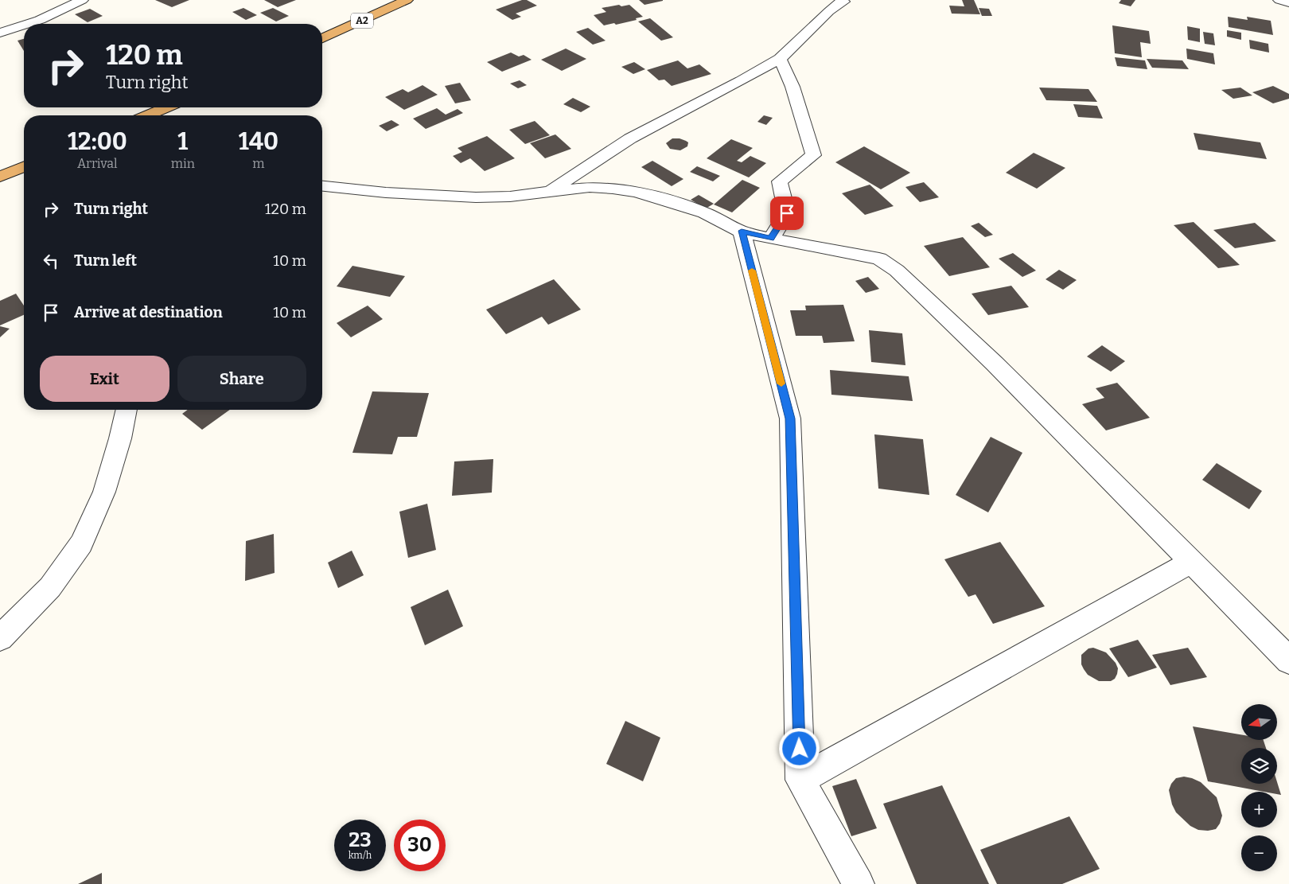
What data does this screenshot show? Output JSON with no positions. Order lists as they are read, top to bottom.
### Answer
{
  "streets": {
    "highway": ["A2"]
  },
  "north": "left",
  "page": {
    "turn": ["120 m", "Turn right"],
    "eta": [
      "12:00",
      "Arrival",
      "1",
      "min",
      "140",
      "m"
    ],
    "list": [
      {
        "name": "Turn right",
        "value": "120 m"
      },
      {
        "name": "Turn left",
        "value": "10 m"
      },
      {
        "name": "Arrive at destination",
        "value": "10 m"
      }
    ],
    "buttons": ["Exit", "Share"],
    "map_buttons": ["+", "−"],
    "speed": "23 km/h",
    "limit": "30"
  }
}
